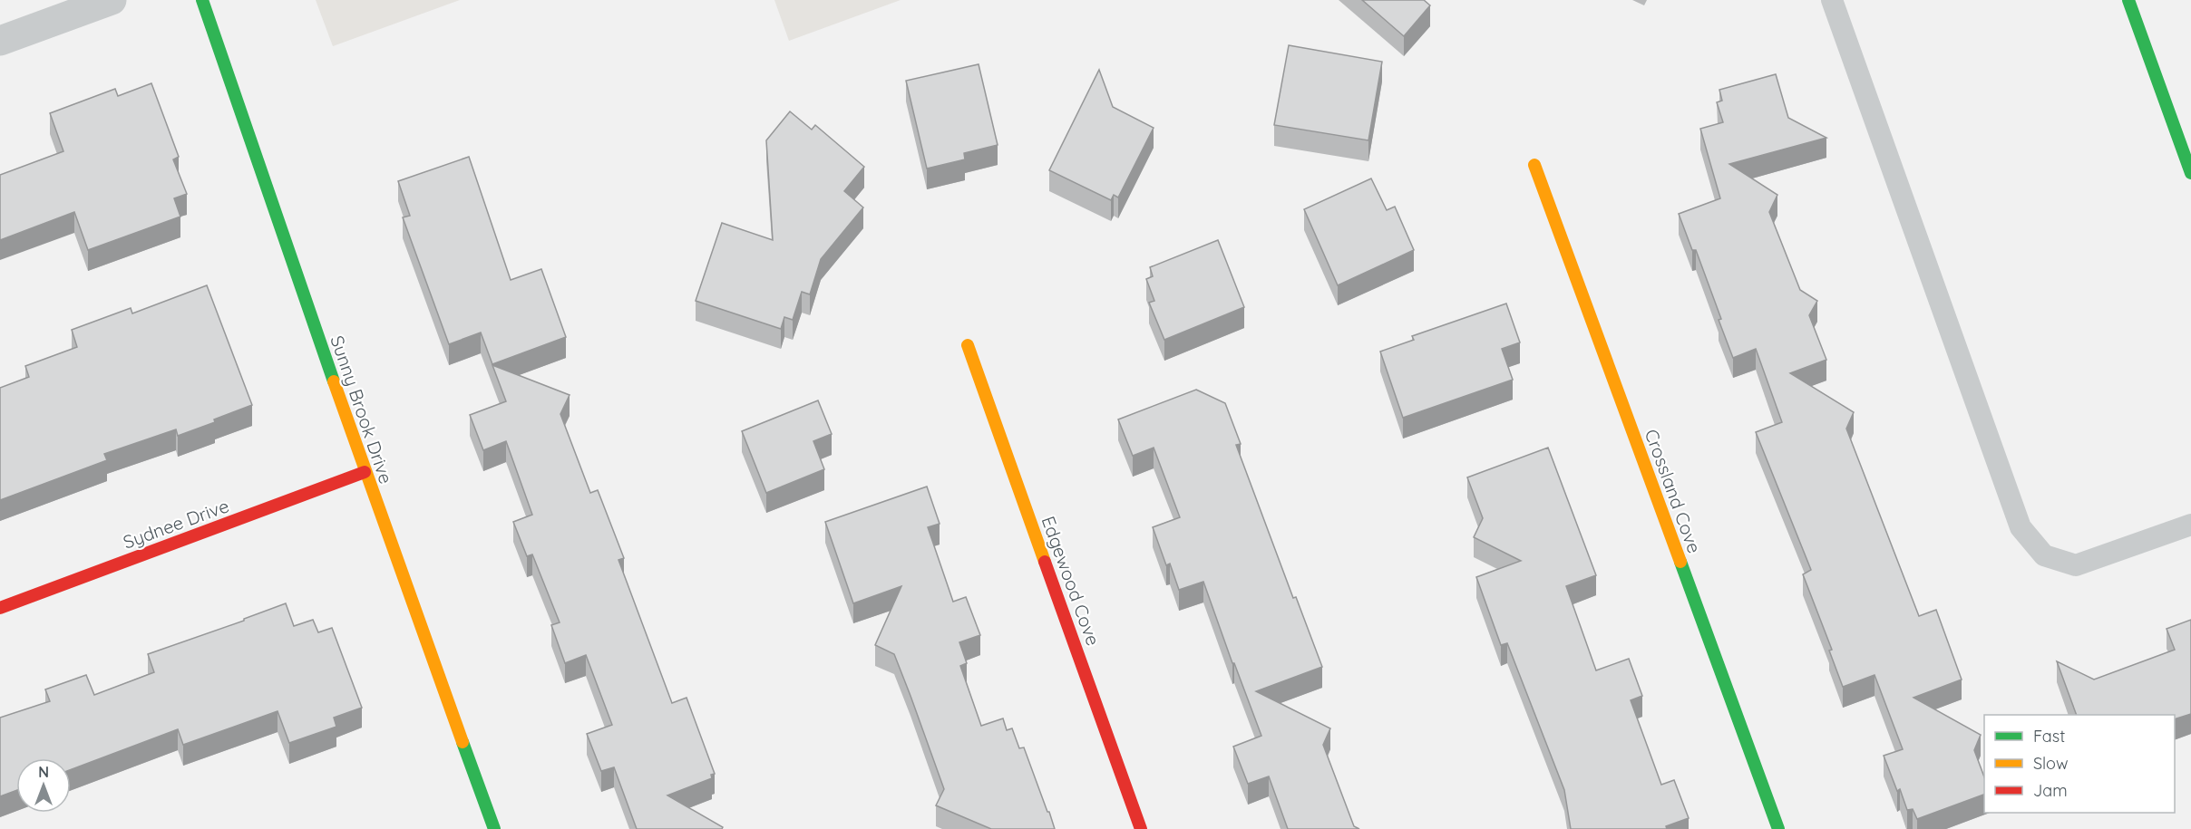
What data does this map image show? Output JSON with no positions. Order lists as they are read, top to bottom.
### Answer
{
  "streets": {
    "street": [
      "Sunny Brook Drive",
      "Crossland Cove",
      "Sydnee Drive",
      "Edgewood Cove"
    ]
  },
  "crossings": [
    ["Sunny Brook Drive", "Sydnee Drive"]
  ],
  "legend": ["Fast", "Slow", "Jam"],
  "north": "top"
}
